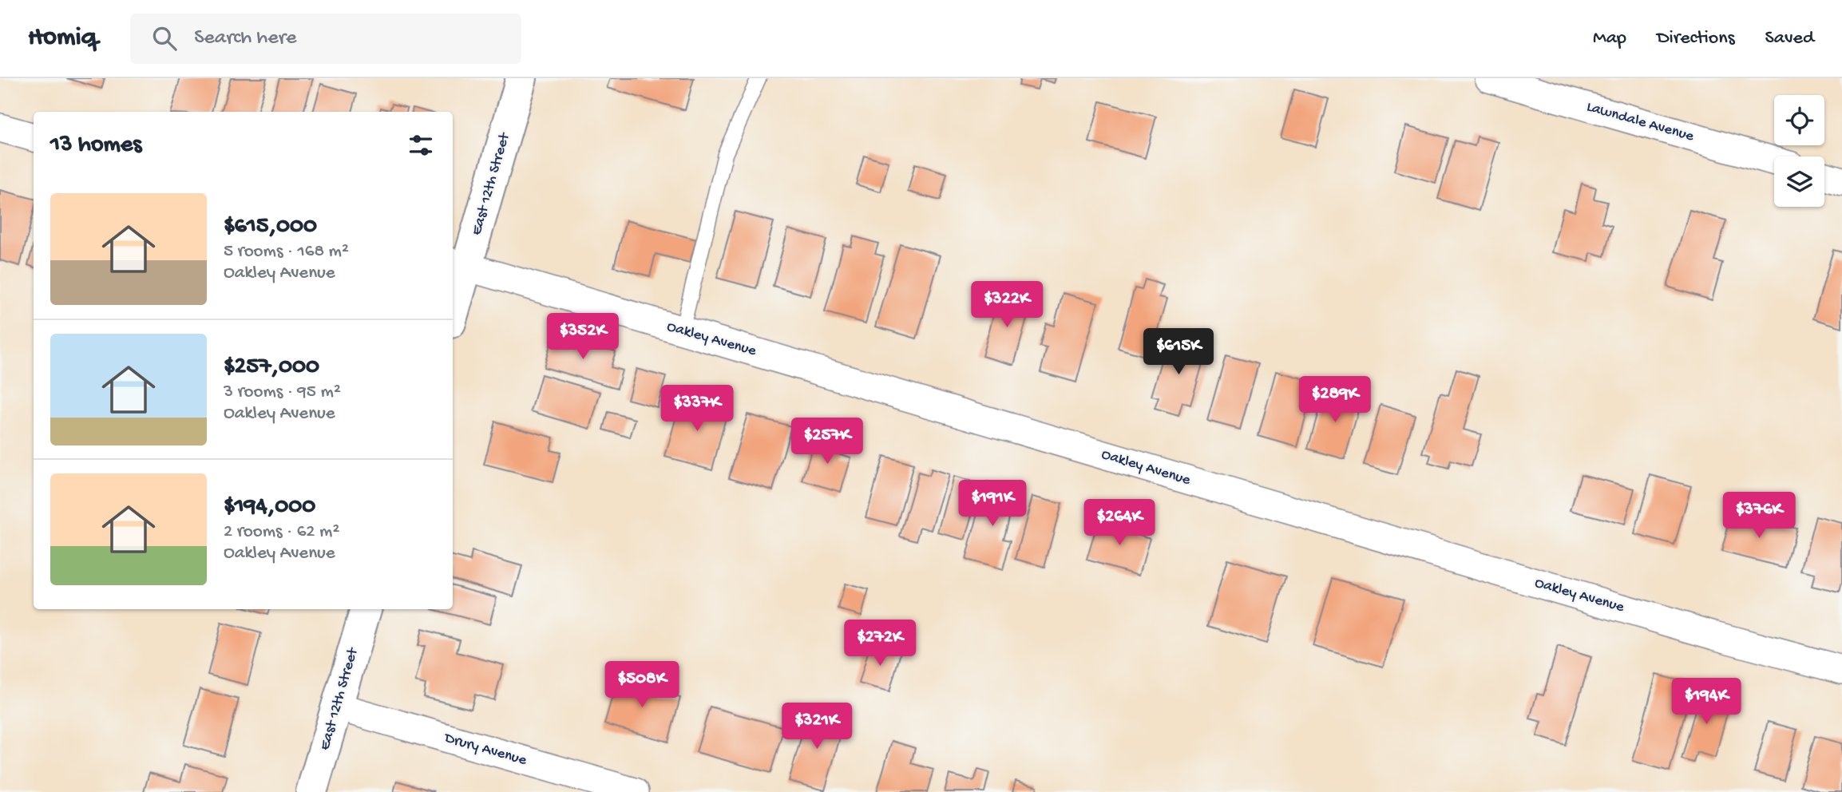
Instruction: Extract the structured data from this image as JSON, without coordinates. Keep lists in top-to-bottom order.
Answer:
{
  "streets": {
    "street": [
      "Lawndale Avenue",
      "East 12th Street",
      "Oakley Avenue",
      "Drury Avenue"
    ]
  },
  "crossings": [
    ["East 12th Street", "Oakley Avenue"],
    ["East 12th Street", "Drury Avenue"]
  ],
  "page": {
    "header": "Homiq",
    "search": "Search here",
    "nav": ["Map", "Directions", "Saved"],
    "heading": "13 homes",
    "list": [
      {
        "name": "$615,000",
        "note": "5 rooms · 168 m² · Oakley Avenue"
      },
      {
        "name": "$257,000",
        "note": "3 rooms · 95 m² · Oakley Avenue"
      },
      {
        "name": "$194,000",
        "note": "2 rooms · 62 m² · Oakley Avenue"
      }
    ],
    "price": [
      "$322K",
      "$352K",
      "$615K",
      "$289K",
      "$337K",
      "$257K",
      "$191K",
      "$376K",
      "$264K",
      "$272K",
      "$508K",
      "$194K",
      "$321K"
    ]
  }
}
